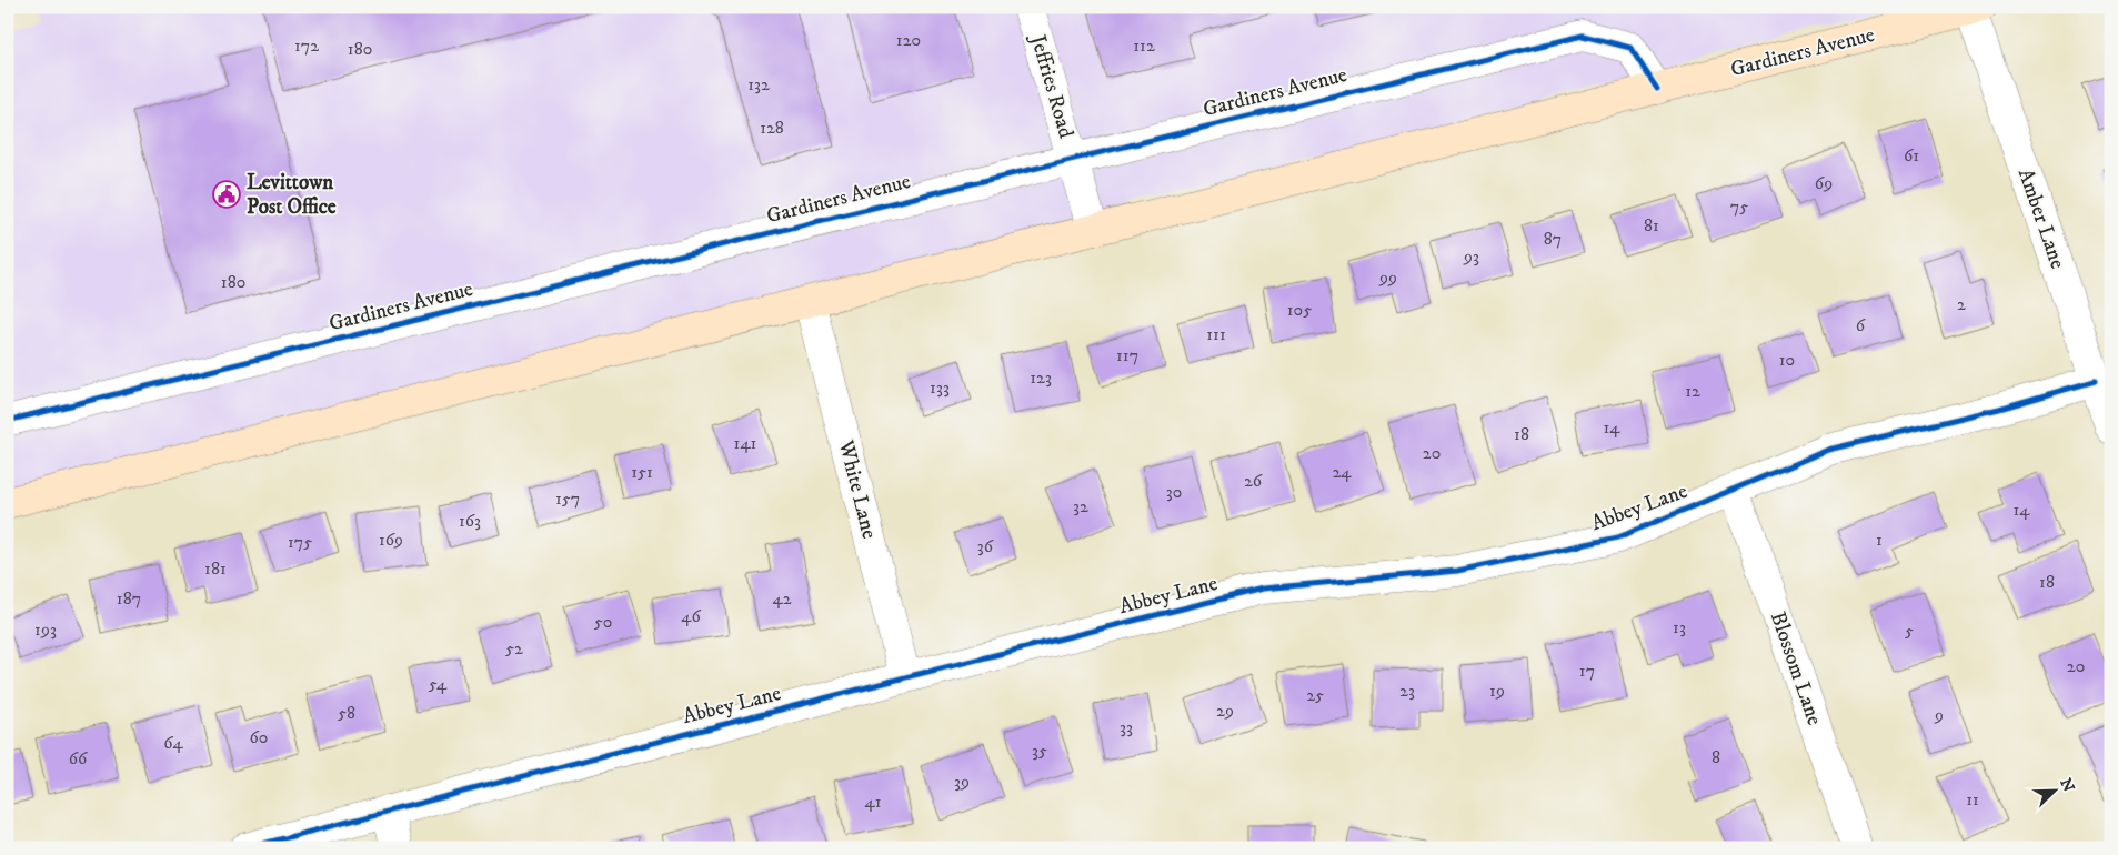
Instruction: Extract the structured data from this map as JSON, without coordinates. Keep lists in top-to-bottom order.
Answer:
{
  "streets": {
    "main road": ["Gardiners Avenue"],
    "street": [
      "Jeffries Road",
      "Amber Lane",
      "White Lane",
      "Abbey Lane",
      "Blossom Lane"
    ]
  },
  "crossings": [
    ["Gardiners Avenue", "Jeffries Road"],
    ["Gardiners Avenue", "Amber Lane"],
    ["Gardiners Avenue", "White Lane"],
    ["Amber Lane", "Abbey Lane"],
    ["White Lane", "Abbey Lane"],
    ["Abbey Lane", "Blossom Lane"]
  ],
  "places": {
    "public building": ["Levittown Post Office"]
  },
  "house_numbers": [
    "120",
    "172",
    "112",
    "180",
    "132",
    "128",
    "61",
    "69",
    "75",
    "81",
    "87",
    "93",
    "99",
    "180",
    "2",
    "105",
    "6",
    "111",
    "117",
    "10",
    "123",
    "133",
    "12",
    "14",
    "18",
    "141",
    "20",
    "151",
    "24",
    "26",
    "30",
    "157",
    "32",
    "14",
    "163",
    "169",
    "1",
    "175",
    "36",
    "181",
    "18",
    "187",
    "42",
    "46",
    "50",
    "13",
    "193",
    "5",
    "52",
    "20",
    "17",
    "54",
    "23",
    "19",
    "25",
    "29",
    "58",
    "9",
    "33",
    "60",
    "64",
    "35",
    "8",
    "66",
    "39",
    "11",
    "41"
  ],
  "north": "top right"
}
